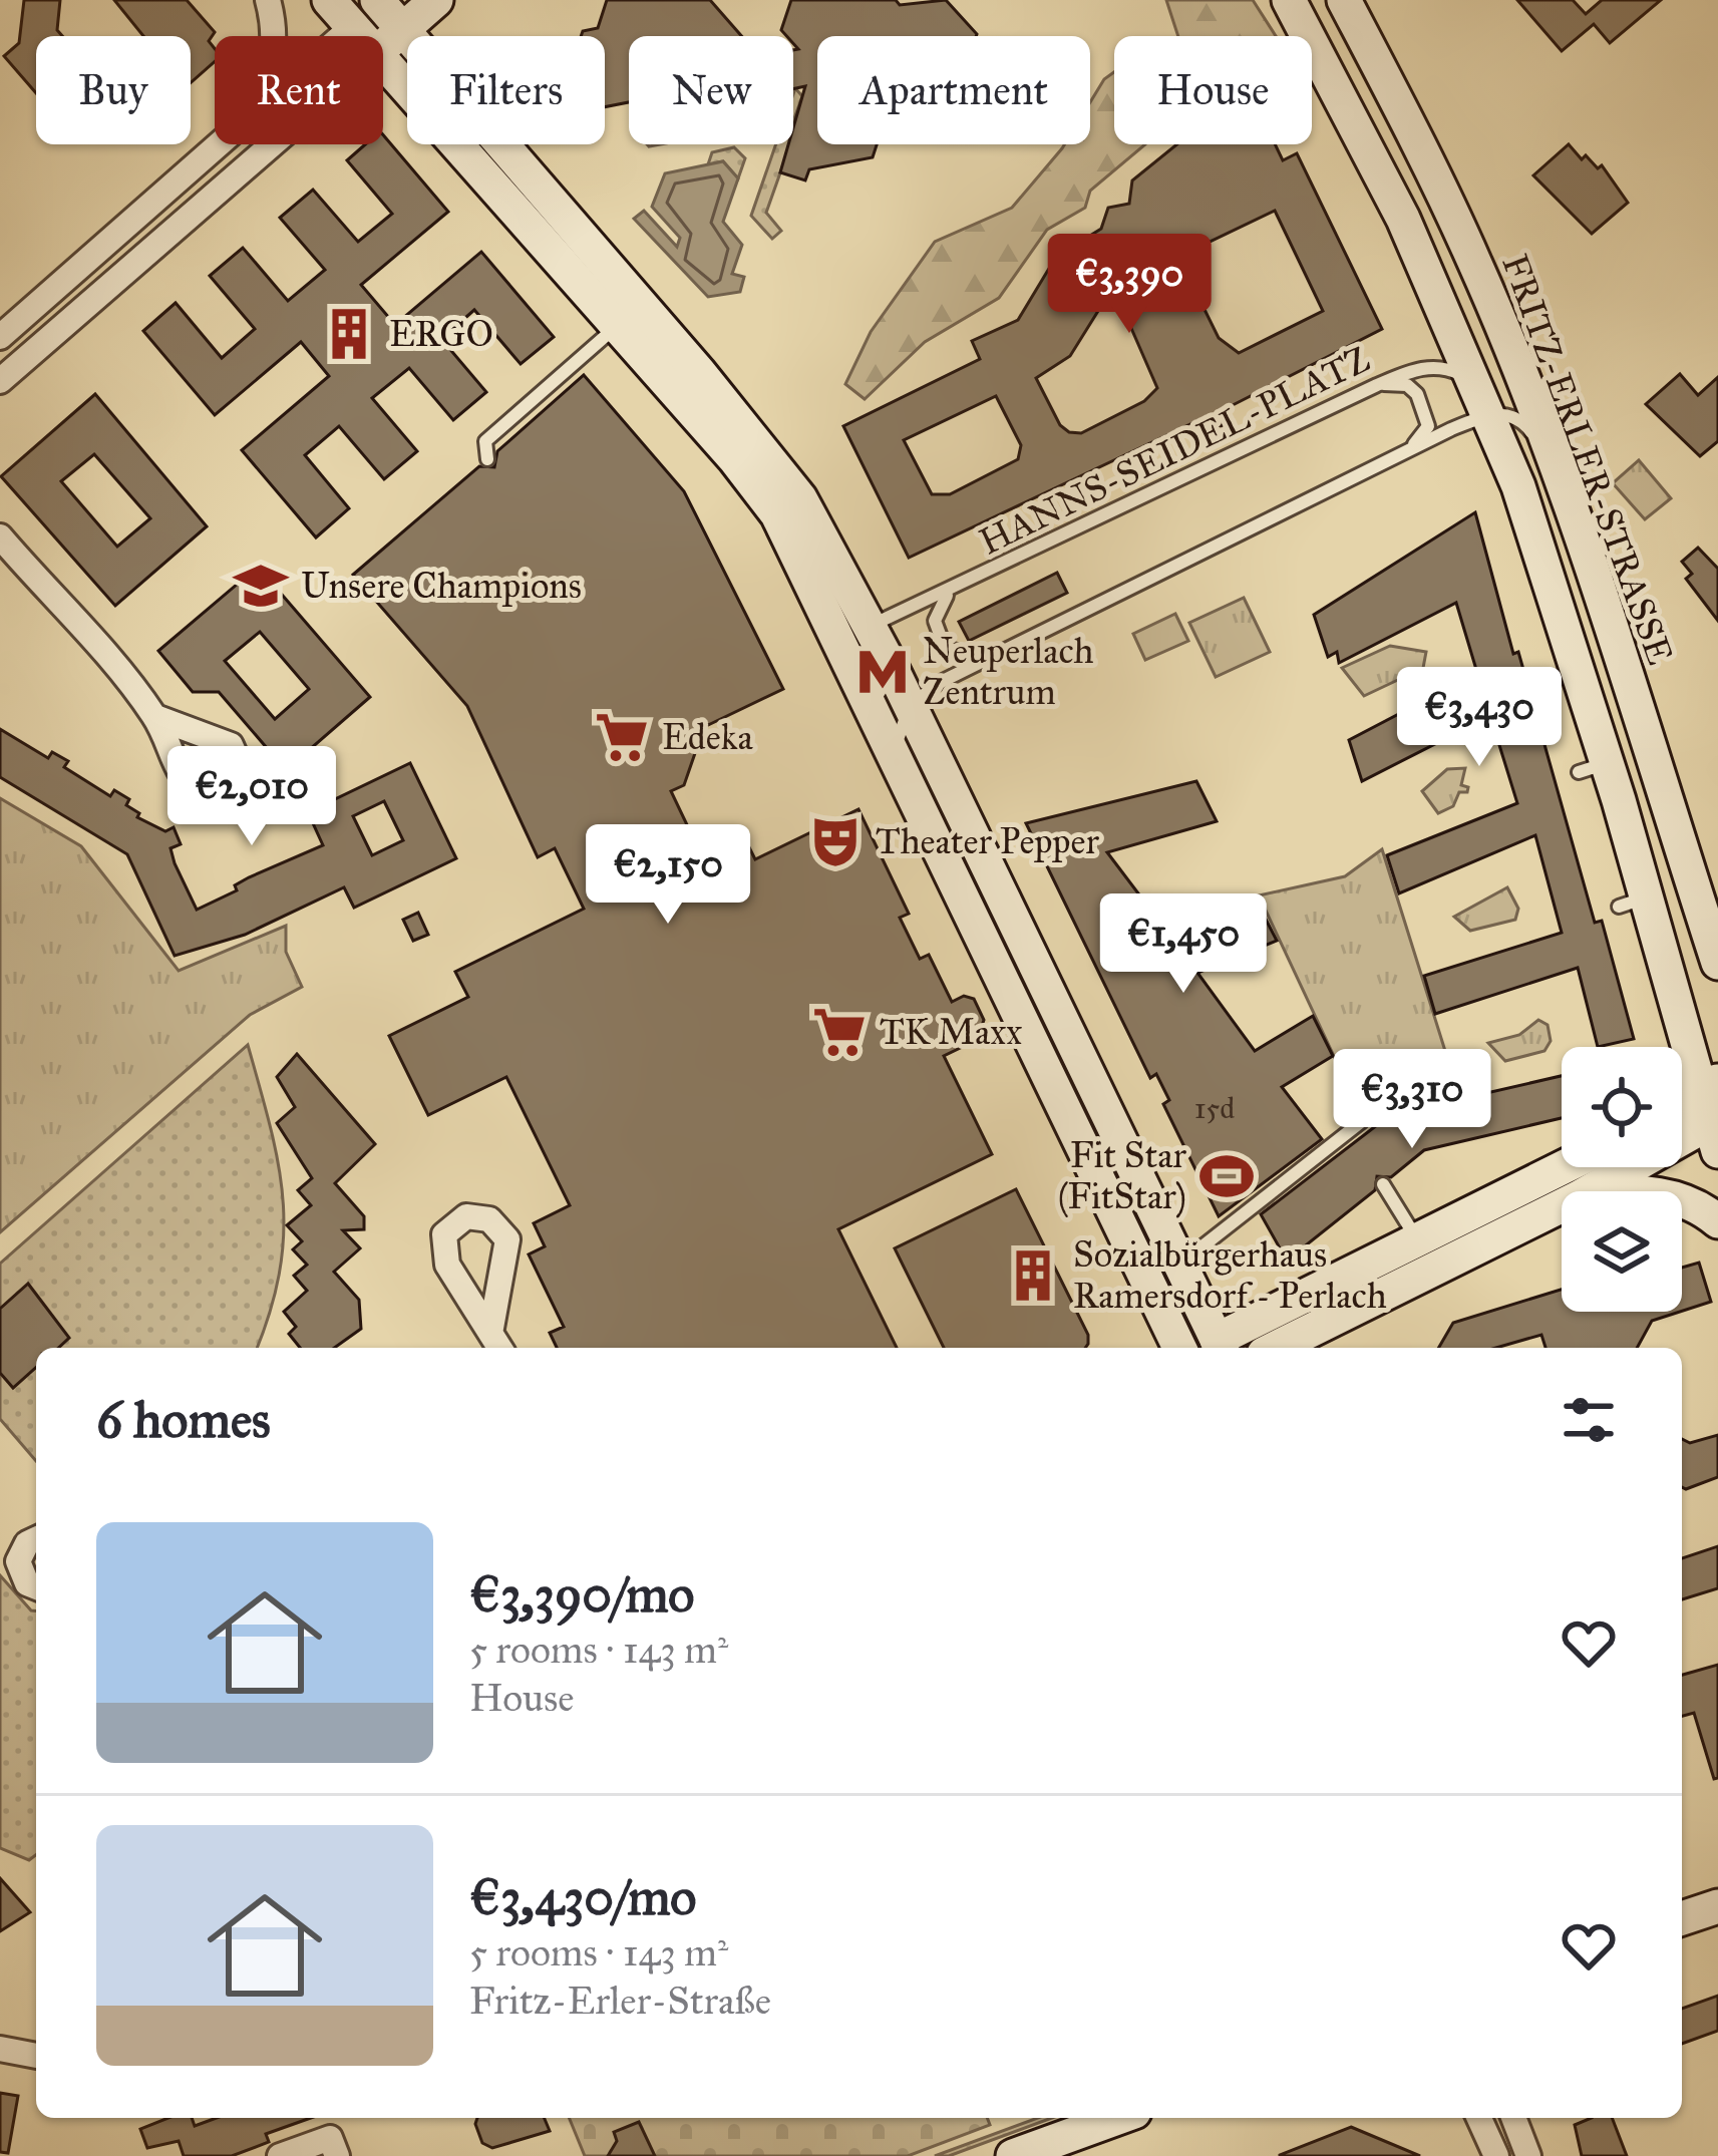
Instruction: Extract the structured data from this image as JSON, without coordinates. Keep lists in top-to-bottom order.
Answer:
{
  "streets": {
    "main road": ["FRITZ-ERLER-STRASSE"],
    "lane": ["HANNS-SEIDEL-PLATZ"]
  },
  "crossings": [
    ["HANNS-SEIDEL-PLATZ", "FRITZ-ERLER-STRASSE"]
  ],
  "places": {
    "building": ["ERGO", "Sozialbürgerhaus Ramersdorf - Perlach"],
    "school or university": ["Unsere Champions"],
    "metro station": ["Neuperlach Zentrum"],
    "supermarket": ["Edeka", "TK Maxx"],
    "theatre": ["Theater Pepper"],
    "sports": ["Fit Star (FitStar)"]
  },
  "house_numbers": ["15d"],
  "page": {
    "chip": [
      "Buy",
      "Rent",
      "Filters",
      "New",
      "Apartment",
      "House"
    ],
    "price": [
      "€3,390",
      "€3,430",
      "€2,010",
      "€2,150",
      "€1,450",
      "€3,310"
    ],
    "heading": "6 homes",
    "list": [
      {
        "name": "€3,390/mo",
        "note": "5 rooms · 143 m² · House"
      },
      {
        "name": "€3,430/mo",
        "note": "5 rooms · 143 m² · Fritz-Erler-Straße"
      }
    ]
  }
}
